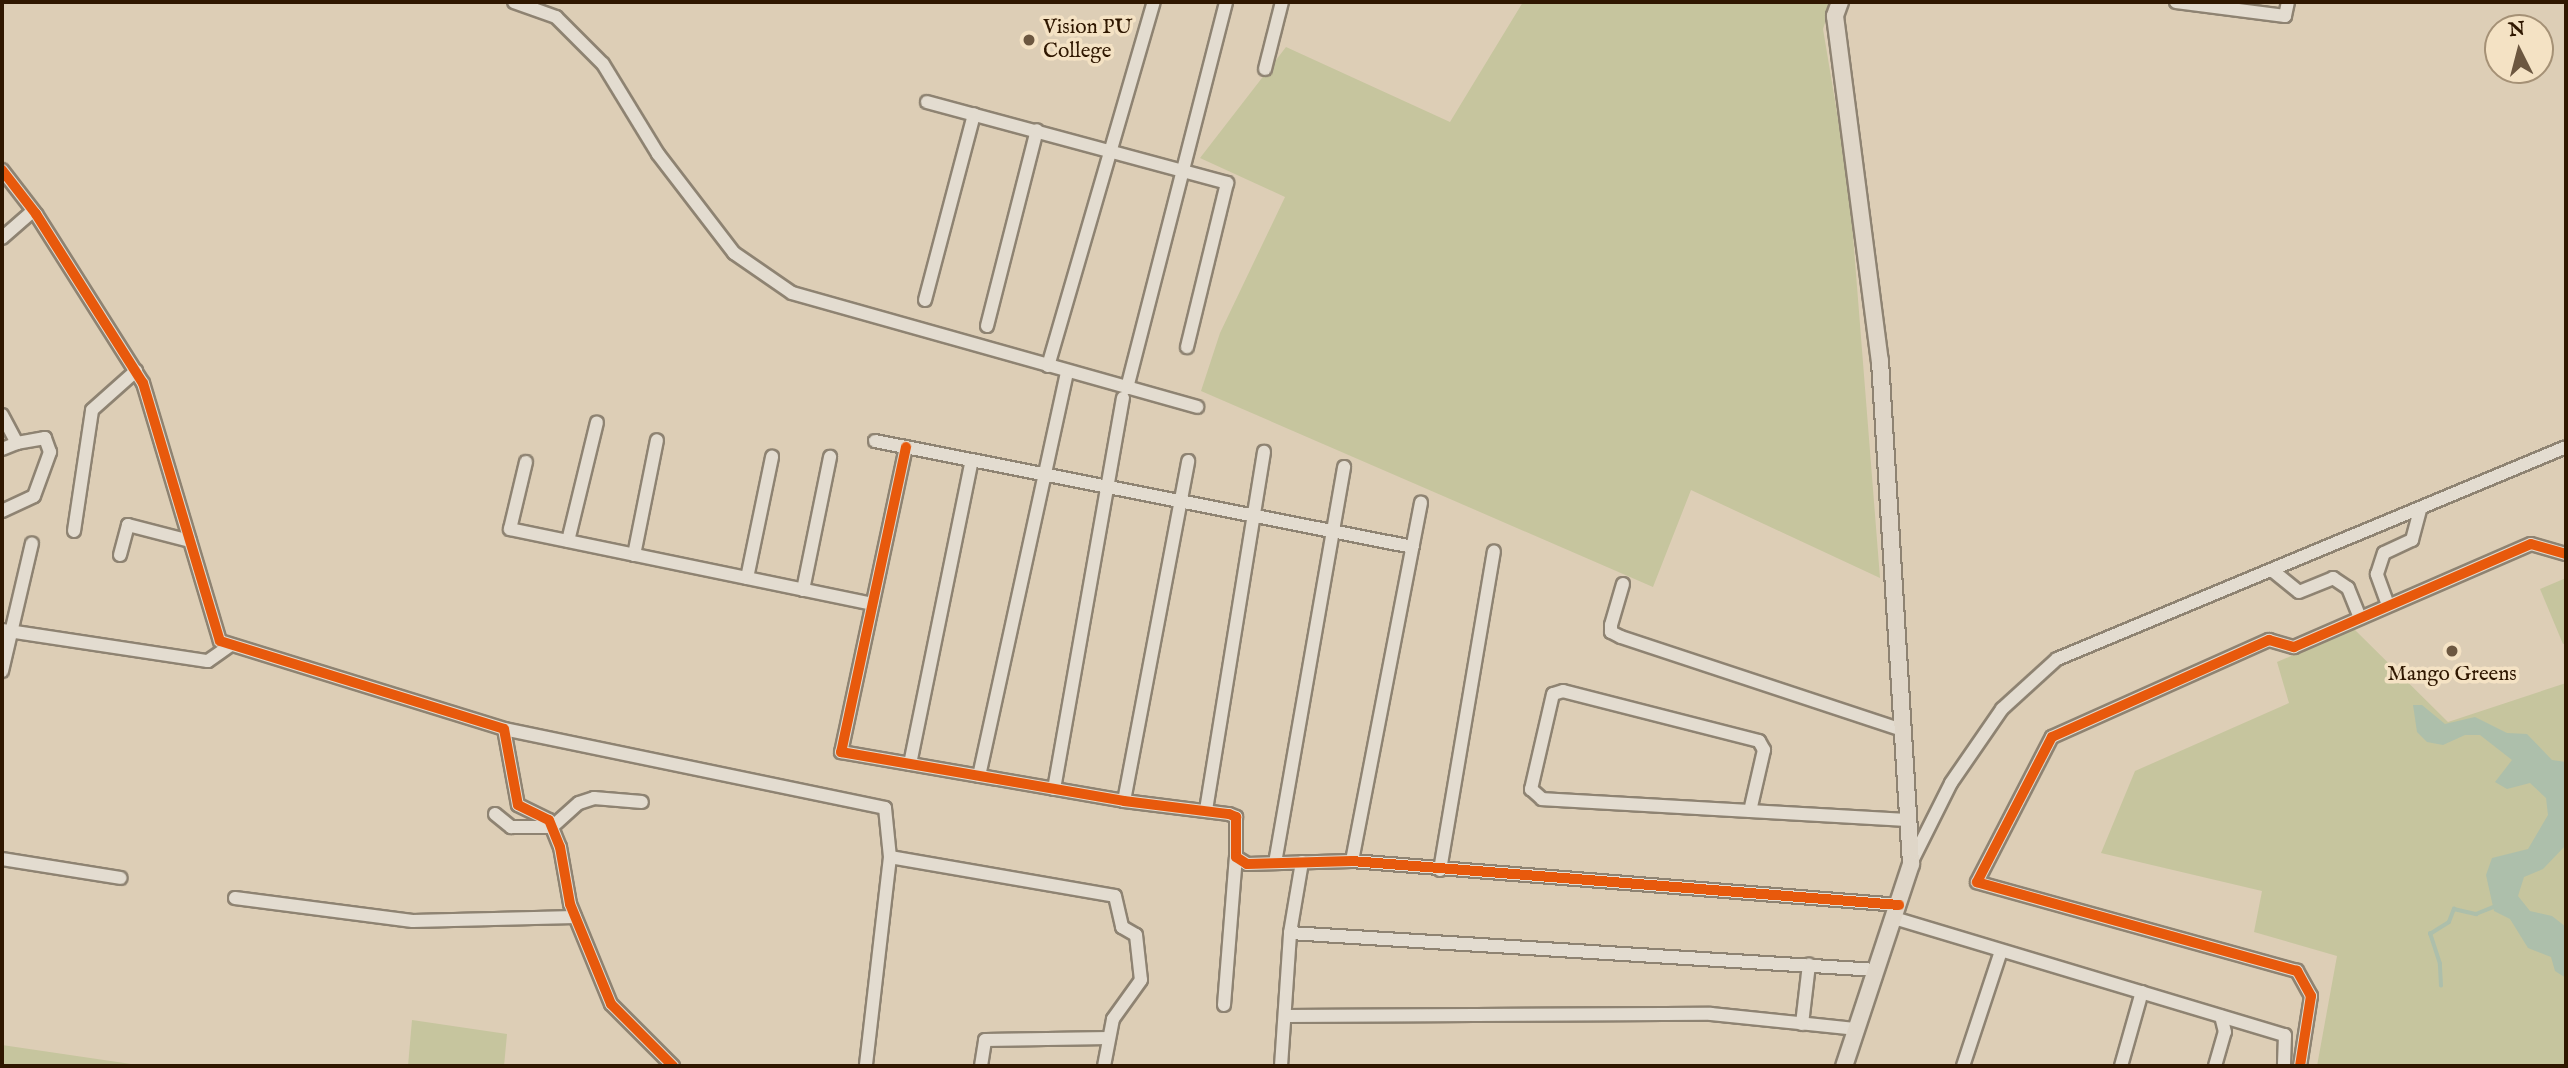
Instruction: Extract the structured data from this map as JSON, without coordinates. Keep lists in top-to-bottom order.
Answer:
{
  "places": ["Vision PU College", "Mango Greens"],
  "north": "top"
}
